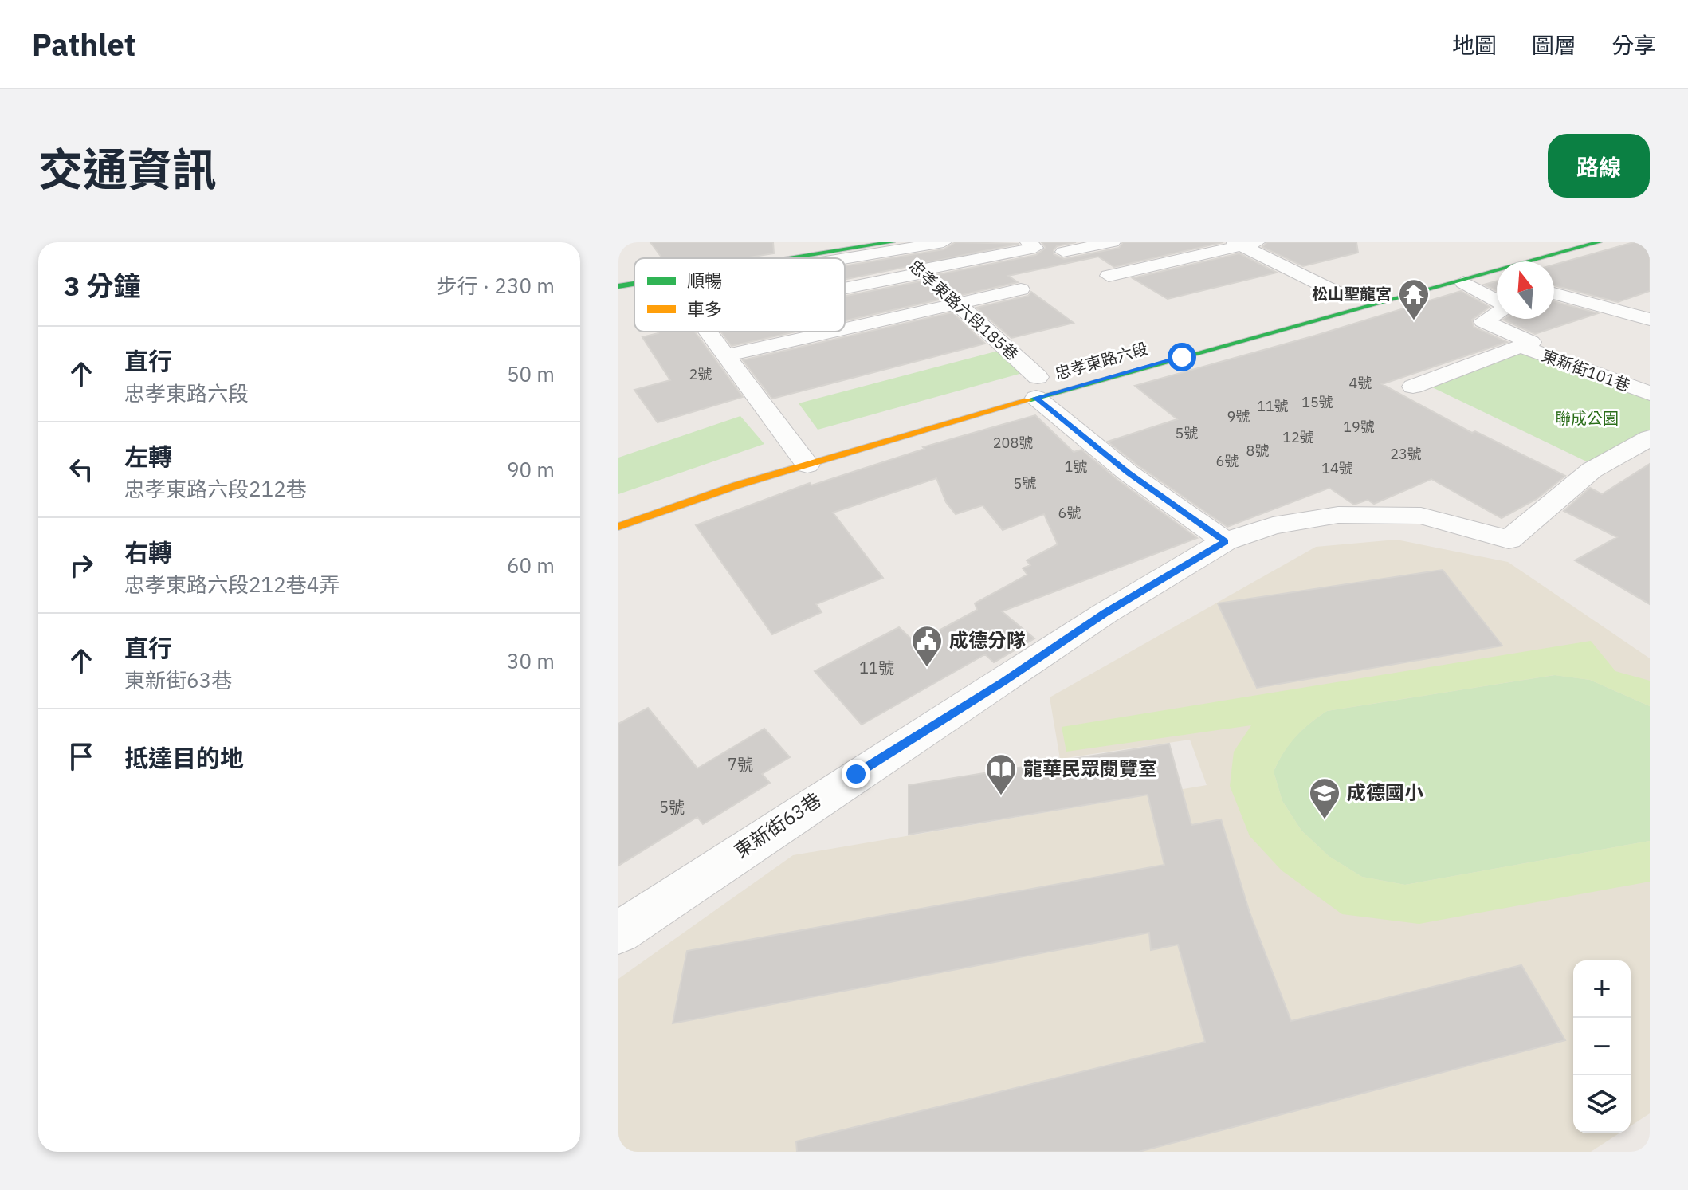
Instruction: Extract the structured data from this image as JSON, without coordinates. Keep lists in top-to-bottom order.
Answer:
{
  "streets": {
    "main road": ["忠孝東路六段"],
    "street": ["忠孝東路六段185巷", "東新街101巷", "東新街63巷"]
  },
  "crossings": [
    ["忠孝東路六段185巷", "忠孝東路六段"],
    ["忠孝東路六段185巷", "東新街63巷"]
  ],
  "parks": ["聯成公園"],
  "places": {
    "temple": ["松山聖龍宮"],
    "public building": ["成德分隊"],
    "library": ["龍華民眾閱覽室"],
    "school or university": ["成德國小"]
  },
  "house_numbers": [
    "2號",
    "4號",
    "15號",
    "11號",
    "9號",
    "19號",
    "5號",
    "12號",
    "208號",
    "8號",
    "23號",
    "6號",
    "1號",
    "14號",
    "5號",
    "6號",
    "11號",
    "7號",
    "5號"
  ],
  "legend": ["順暢", "車多"],
  "north": "top",
  "page": {
    "header": "Pathlet",
    "nav": ["地圖", "圖層", "分享"],
    "title": "交通資訊",
    "buttons": "路線",
    "heading": ["3 分鐘", "步行 · 230 m"],
    "list": [
      ["直行", "忠孝東路六段", "50 m"],
      ["左轉", "忠孝東路六段212巷", "90 m"],
      ["右轉", "忠孝東路六段212巷4弄", "60 m"],
      ["直行", "東新街63巷", "30 m"],
      "抵達目的地"
    ],
    "map_buttons": ["+", "−"]
  }
}
